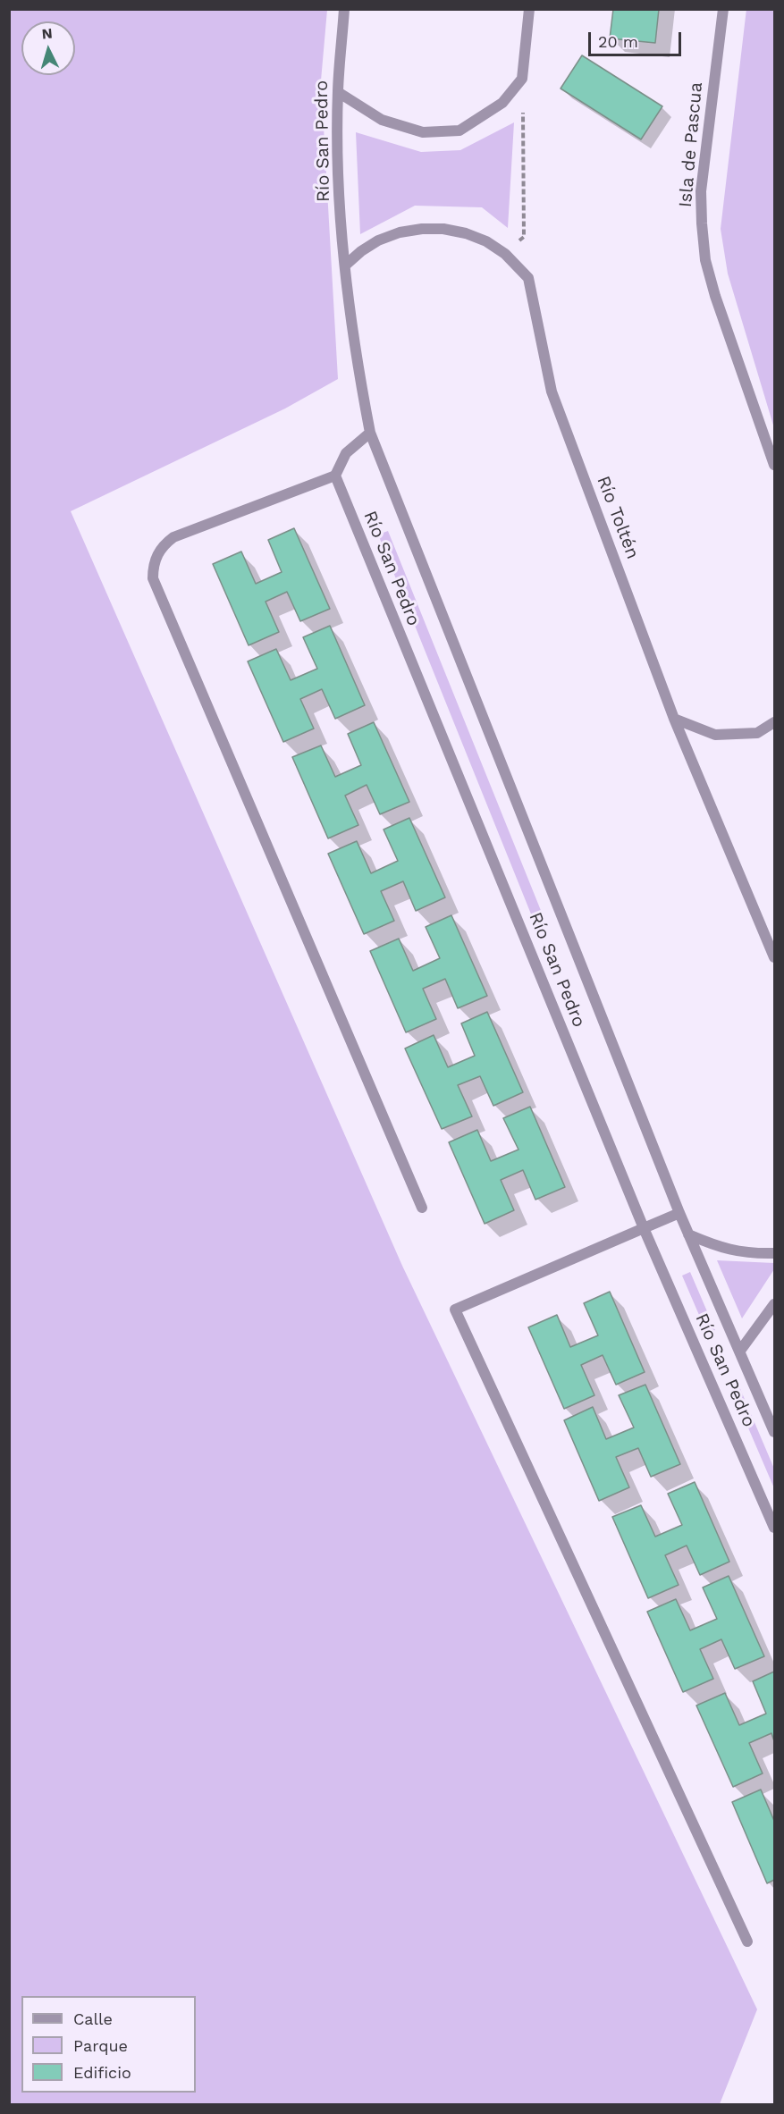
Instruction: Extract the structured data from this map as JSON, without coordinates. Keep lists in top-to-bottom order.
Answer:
{
  "streets": {
    "street": ["Río San Pedro", "Isla de Pascua", "Río Toltén"]
  },
  "crossings": [
    ["Río San Pedro", "Río Toltén"]
  ],
  "legend": ["Calle", "Parque", "Edificio"],
  "scale_bar": "20 m",
  "north": "top"
}
